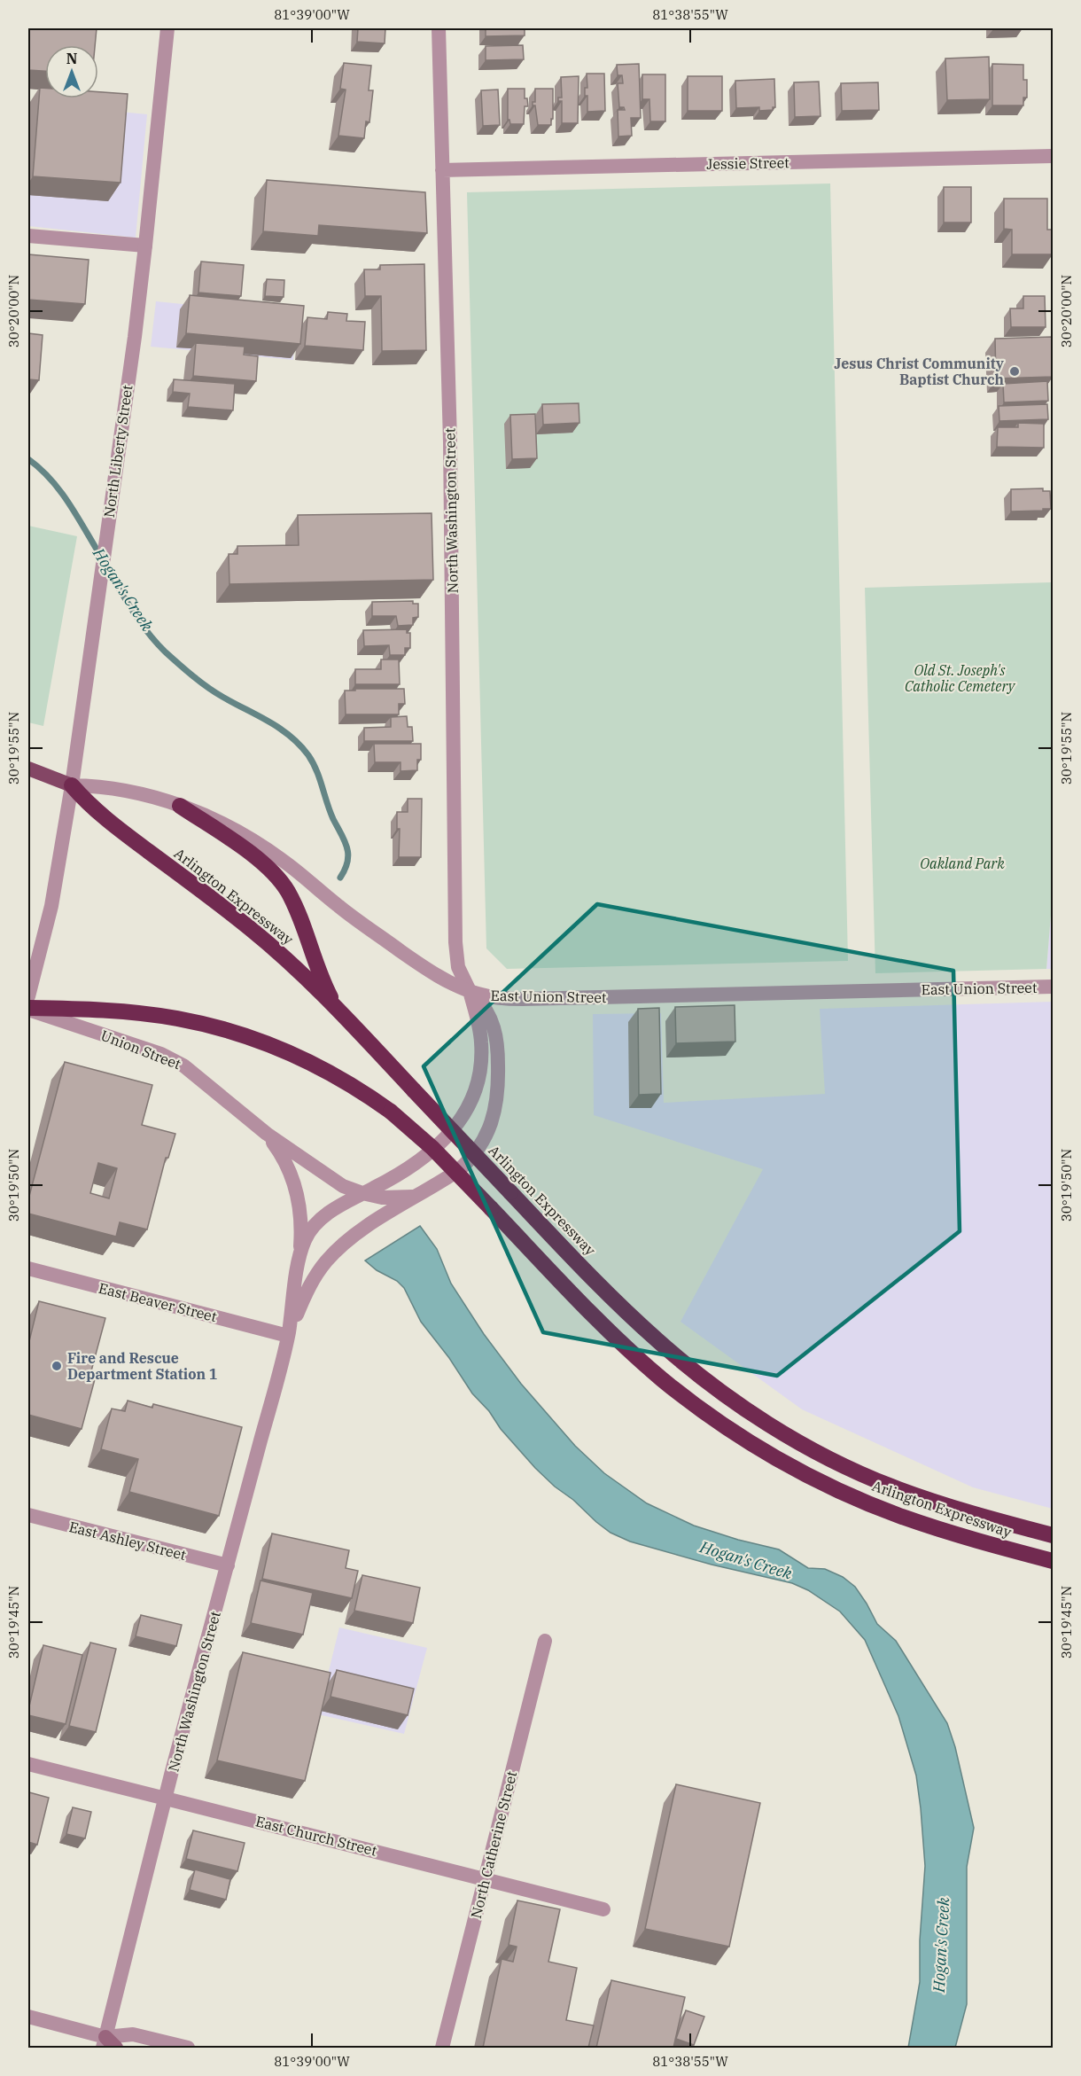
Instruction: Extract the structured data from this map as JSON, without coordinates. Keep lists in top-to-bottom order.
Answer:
{
  "streets": {
    "highway": ["Arlington Expressway"],
    "street": [
      "Jessie Street",
      "North Liberty Street",
      "North Washington Street",
      "East Union Street",
      "Union Street",
      "East Beaver Street",
      "East Ashley Street",
      "East Church Street",
      "North Catherine Street"
    ]
  },
  "crossings": [
    ["Jessie Street", "North Washington Street"],
    ["North Liberty Street", "Arlington Expressway"],
    ["North Liberty Street", "East Union Street"],
    ["North Washington Street", "East Union Street"],
    ["North Washington Street", "Union Street"],
    ["North Washington Street", "East Beaver Street"],
    ["North Washington Street", "East Ashley Street"],
    ["North Washington Street", "East Church Street"],
    ["Arlington Expressway", "East Union Street"],
    ["Arlington Expressway", "Union Street"],
    ["East Church Street", "North Catherine Street"]
  ],
  "water": ["Hogan's Creek"],
  "parks": ["Old St. Joseph's Catholic Cemetery", "Oakland Park"],
  "places": ["Jesus Christ Community Baptist Church", "Fire and Rescue Department Station 1"],
  "north": "top",
  "coordinates": [
    "81°39'00\"W",
    "81°38'55\"W",
    "30°20'00\"N",
    "30°19'55\"N",
    "30°19'50\"N",
    "30°19'45\"N"
  ]
}
